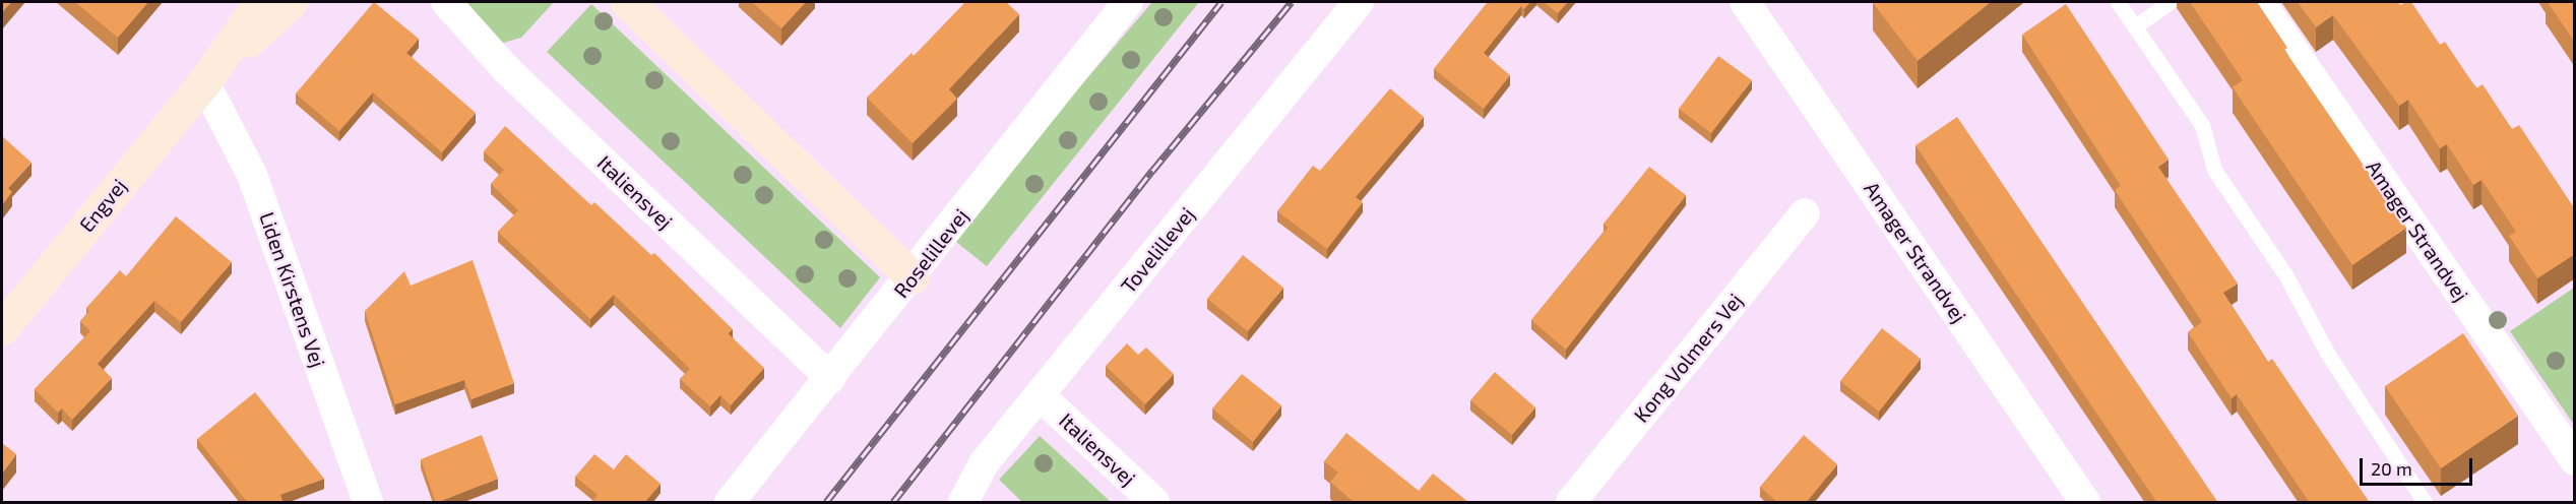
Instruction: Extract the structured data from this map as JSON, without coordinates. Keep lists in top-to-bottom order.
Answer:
{
  "streets": {
    "street": [
      "Italiensvej",
      "Engvej",
      "Amager Strandvej",
      "Tovelillevej",
      "Roselillevej",
      "Liden Kirstens Vej",
      "Kong Volmers Vej"
    ]
  },
  "crossings": [
    ["Italiensvej", "Tovelillevej"],
    ["Italiensvej", "Roselillevej"],
    ["Engvej", "Liden Kirstens Vej"]
  ],
  "scale_bar": "20 m"
}
